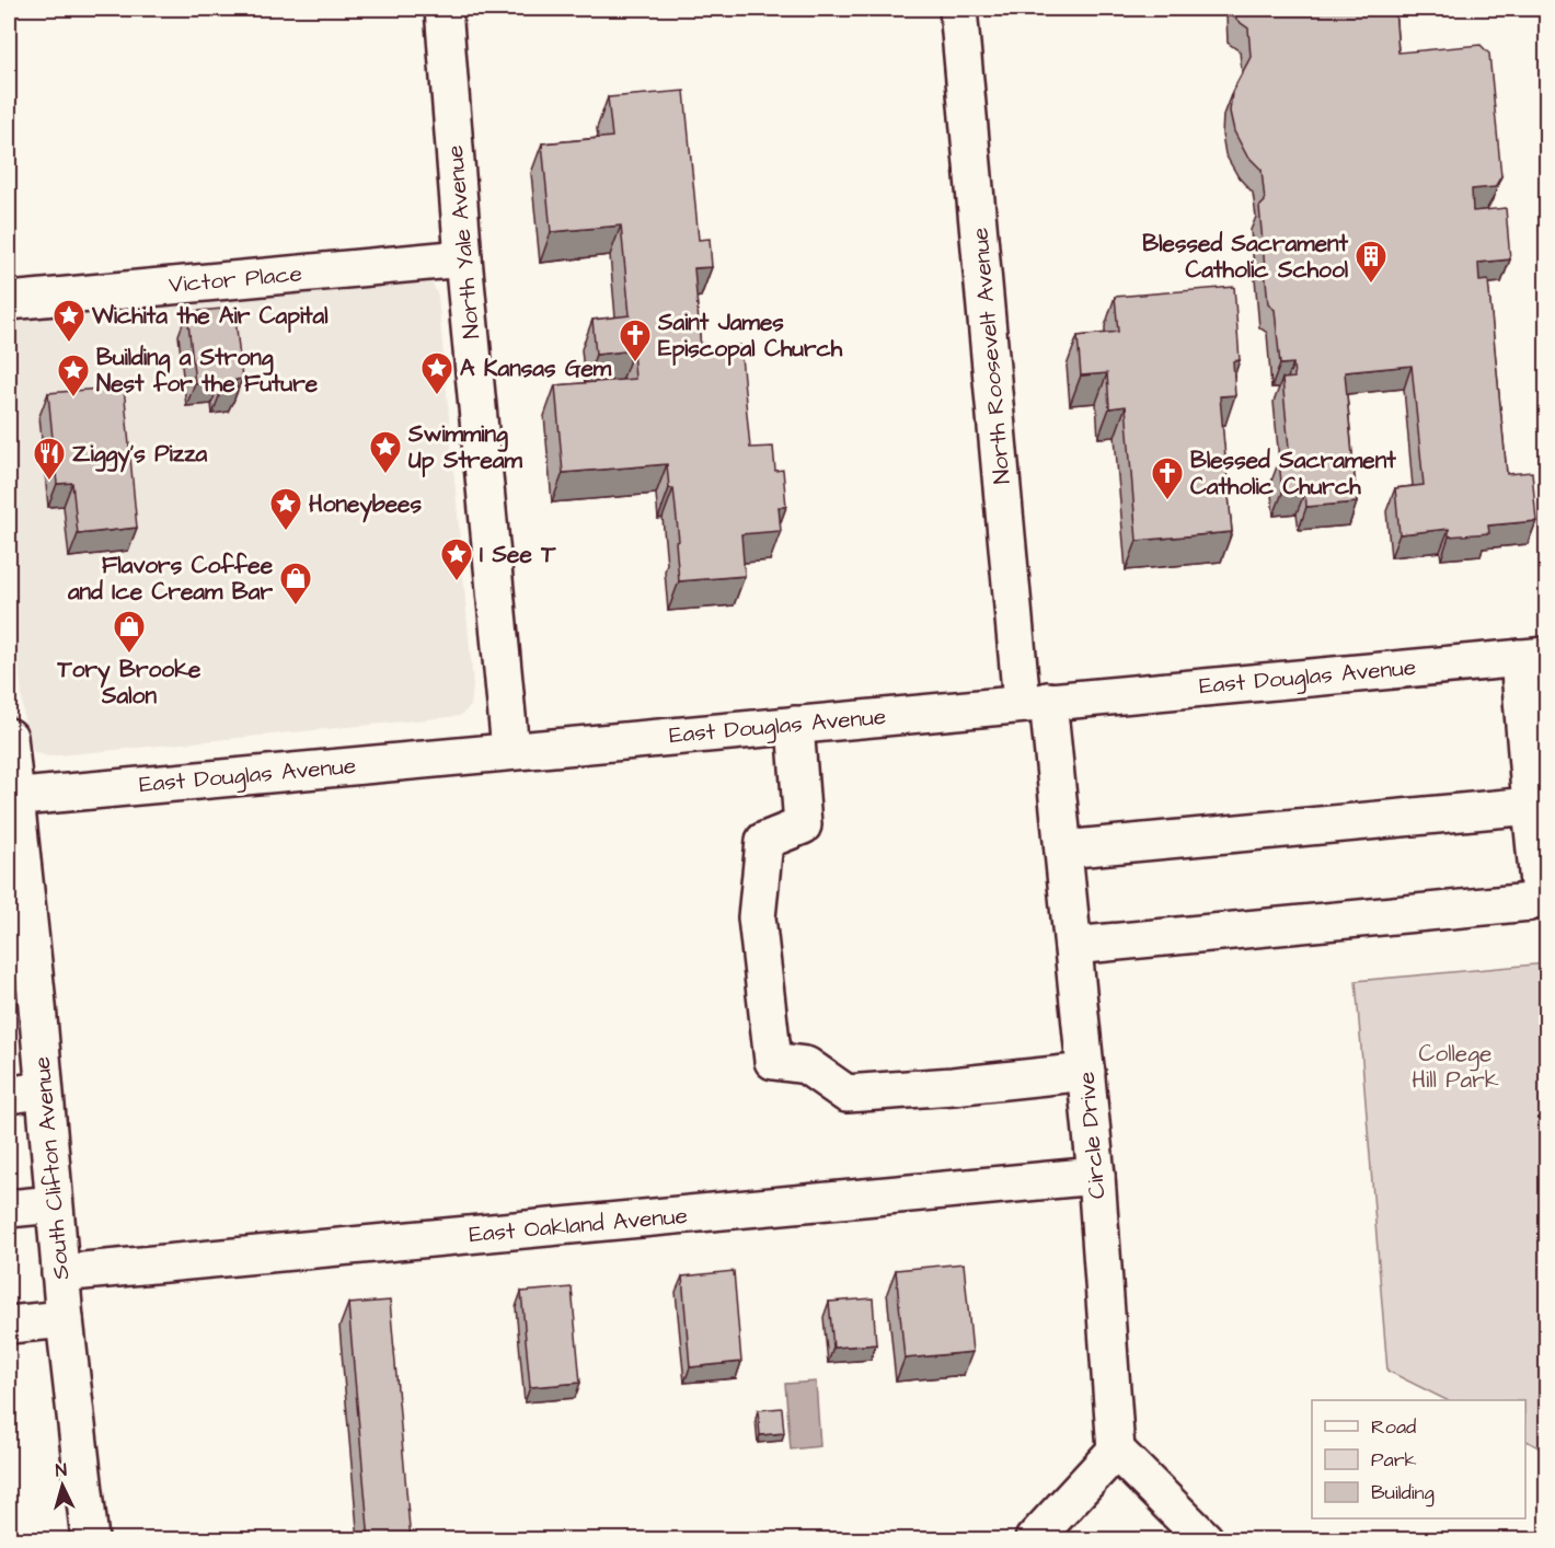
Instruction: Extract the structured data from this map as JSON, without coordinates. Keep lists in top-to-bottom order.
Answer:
{
  "streets": {
    "street": [
      "North Yale Avenue",
      "Victor Place",
      "North Roosevelt Avenue",
      "East Douglas Avenue",
      "Circle Drive",
      "South Clifton Avenue",
      "East Oakland Avenue"
    ]
  },
  "crossings": [
    ["North Yale Avenue", "Victor Place"],
    ["North Yale Avenue", "East Douglas Avenue"],
    ["North Roosevelt Avenue", "East Douglas Avenue"],
    ["North Roosevelt Avenue", "Circle Drive"],
    ["East Douglas Avenue", "Circle Drive"],
    ["East Douglas Avenue", "South Clifton Avenue"],
    ["Circle Drive", "East Oakland Avenue"],
    ["South Clifton Avenue", "East Oakland Avenue"]
  ],
  "parks": ["College Hill Park"],
  "places": {
    "building": ["Blessed Sacrament Catholic School"],
    "place": [
      "Wichita the Air Capital",
      "A Kansas Gem",
      "Building a Strong Nest for the Future",
      "Swimming Up Stream",
      "Honeybees",
      "I See T"
    ],
    "church": ["Saint James Episcopal Church", "Blessed Sacrament Catholic Church"],
    "restaurant": ["Ziggy's Pizza"],
    "shop": ["Flavors Coffee and Ice Cream Bar", "Tory Brooke Salon"]
  },
  "legend": ["Road", "Park", "Building"],
  "north": "top"
}
